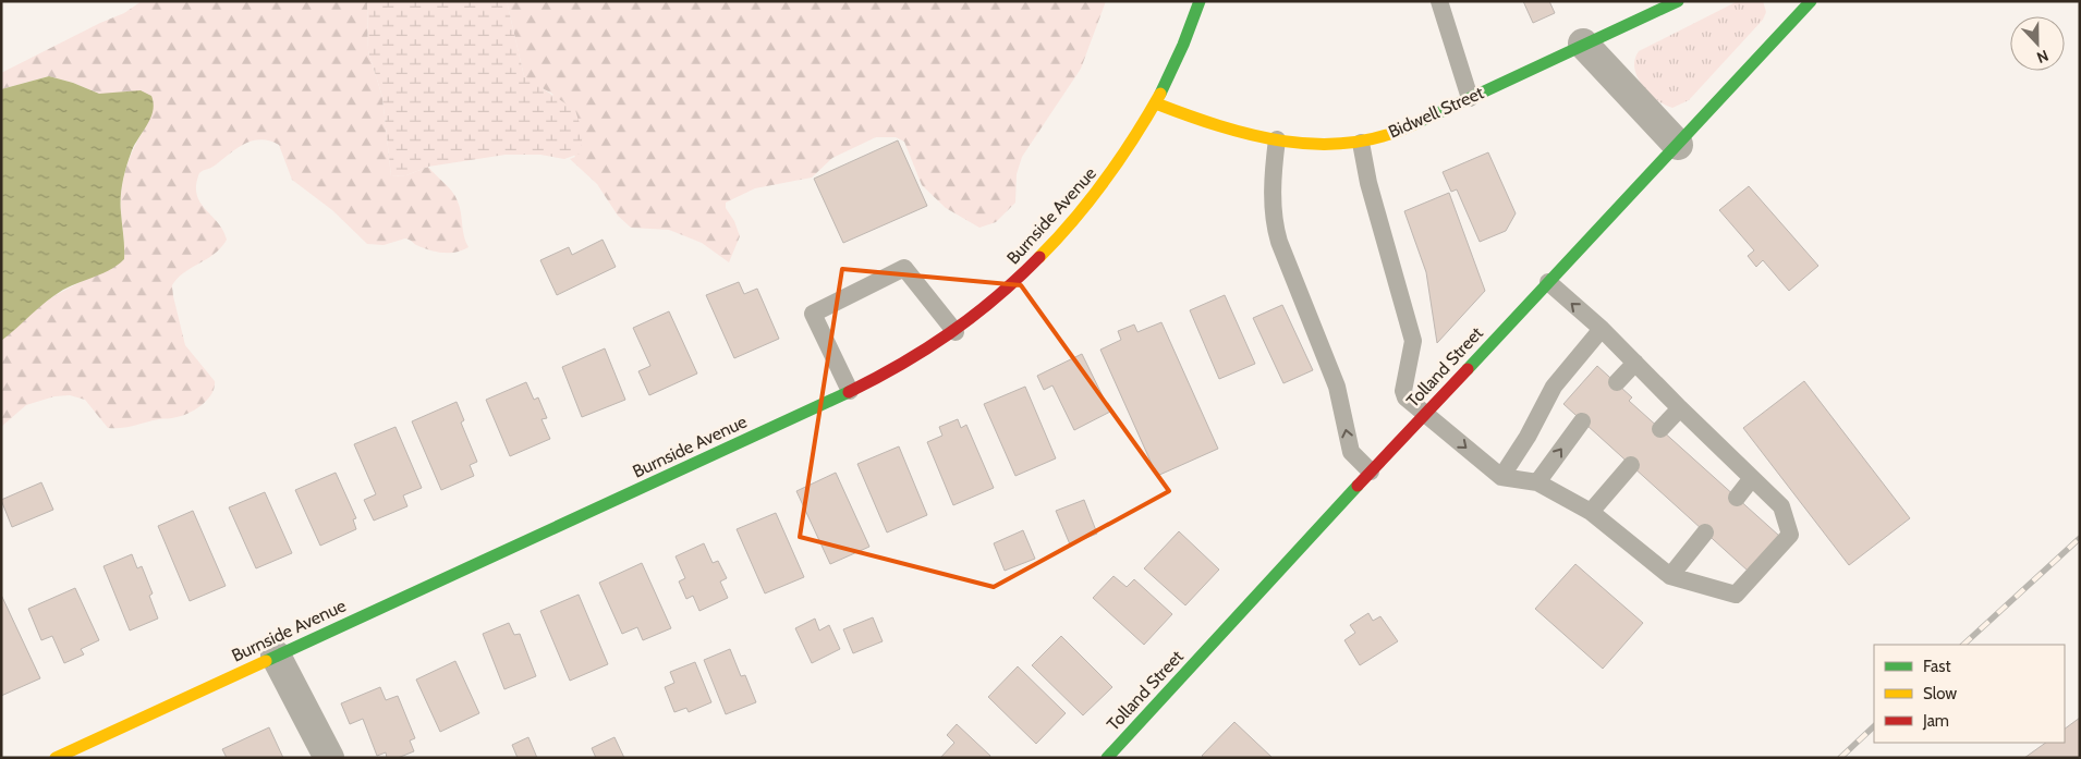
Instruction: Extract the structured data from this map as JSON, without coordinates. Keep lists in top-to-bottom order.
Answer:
{
  "streets": {
    "main road": ["Bidwell Street", "Burnside Avenue", "Tolland Street"]
  },
  "crossings": [
    ["Bidwell Street", "Burnside Avenue"]
  ],
  "legend": ["Fast", "Slow", "Jam"],
  "north": "bottom"
}
